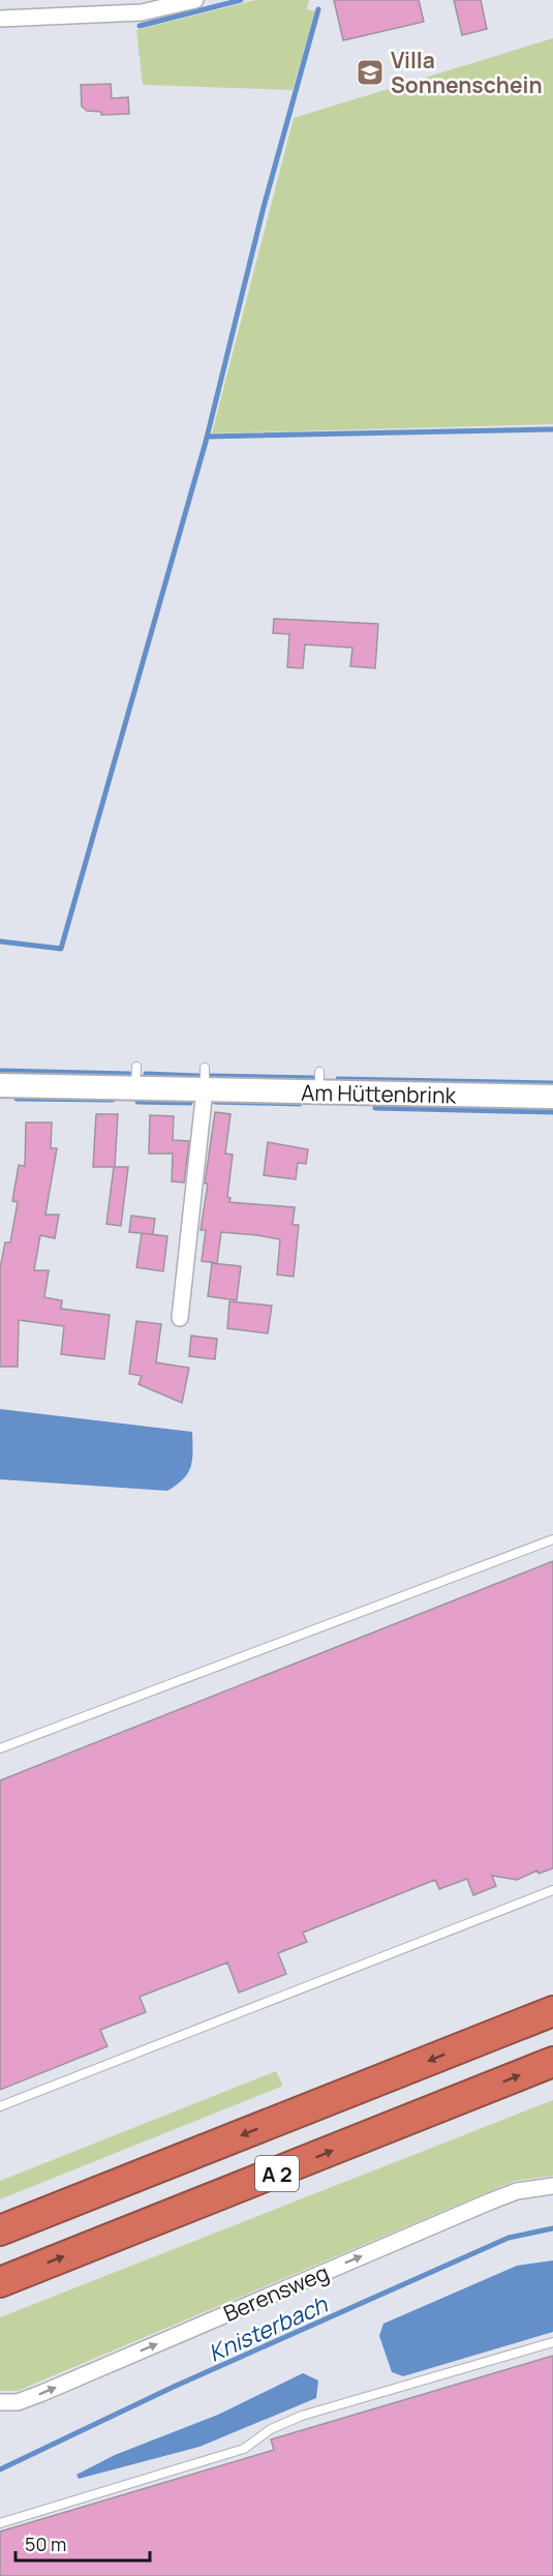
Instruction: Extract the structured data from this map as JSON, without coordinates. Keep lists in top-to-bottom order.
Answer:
{
  "streets": {
    "highway": ["A 2"],
    "street": ["Am Hüttenbrink", "Berensweg"]
  },
  "one_way": ["Berensweg"],
  "water": ["Knisterbach"],
  "places": {
    "school or university": ["Villa Sonnenschein"]
  },
  "scale_bar": "50 m"
}
